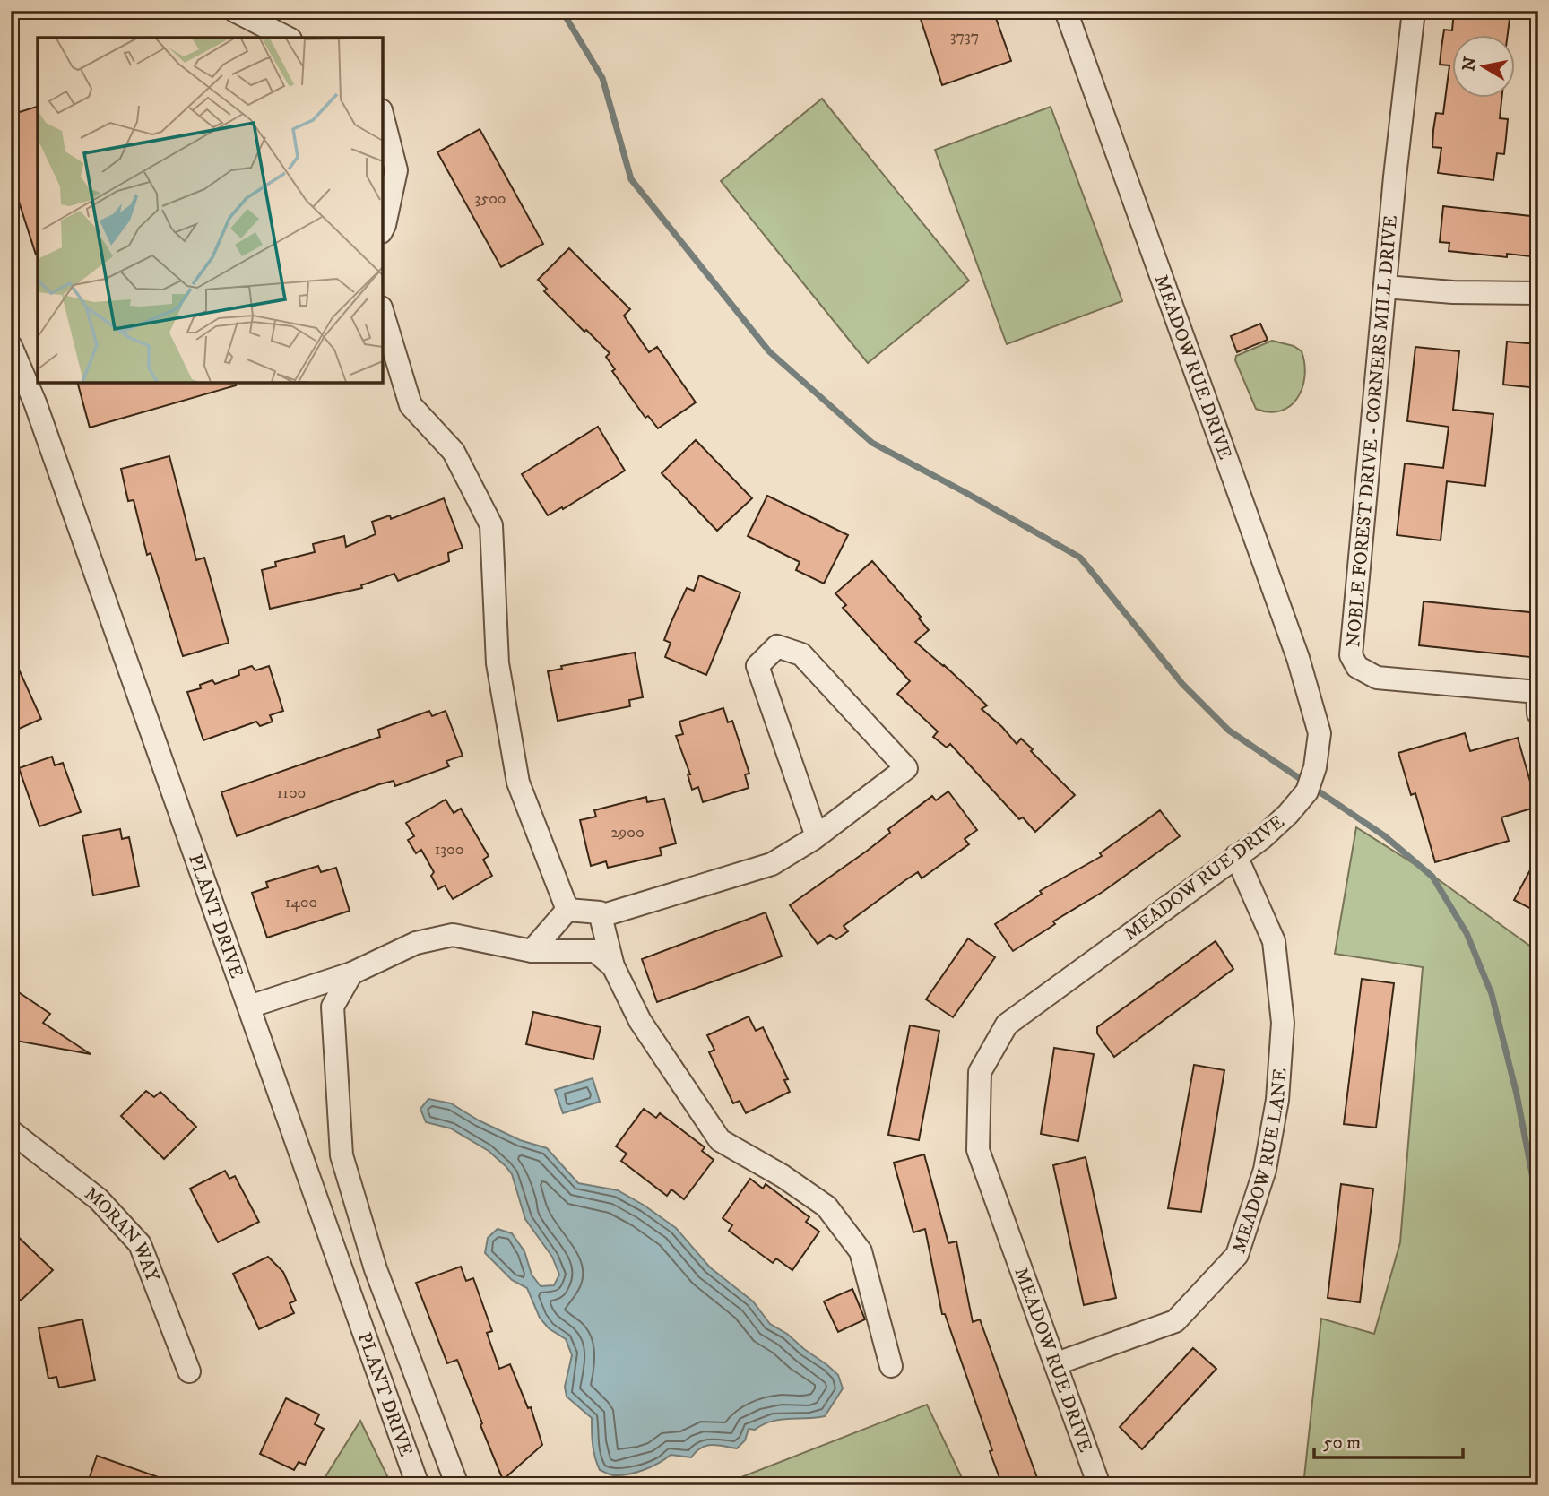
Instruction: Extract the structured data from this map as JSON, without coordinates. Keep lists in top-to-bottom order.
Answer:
{
  "streets": {
    "street": [
      "MEADOW RUE DRIVE",
      "NOBLE FOREST DRIVE - CORNERS MILL DRIVE",
      "PLANT DRIVE",
      "MEADOW RUE LANE",
      "MORAN WAY"
    ]
  },
  "crossings": [
    ["MEADOW RUE DRIVE", "MEADOW RUE LANE"]
  ],
  "house_numbers": [
    "3737",
    "3500",
    "1100",
    "2900",
    "1300",
    "1400"
  ],
  "scale_bar": "50 m",
  "north": "left"
}
